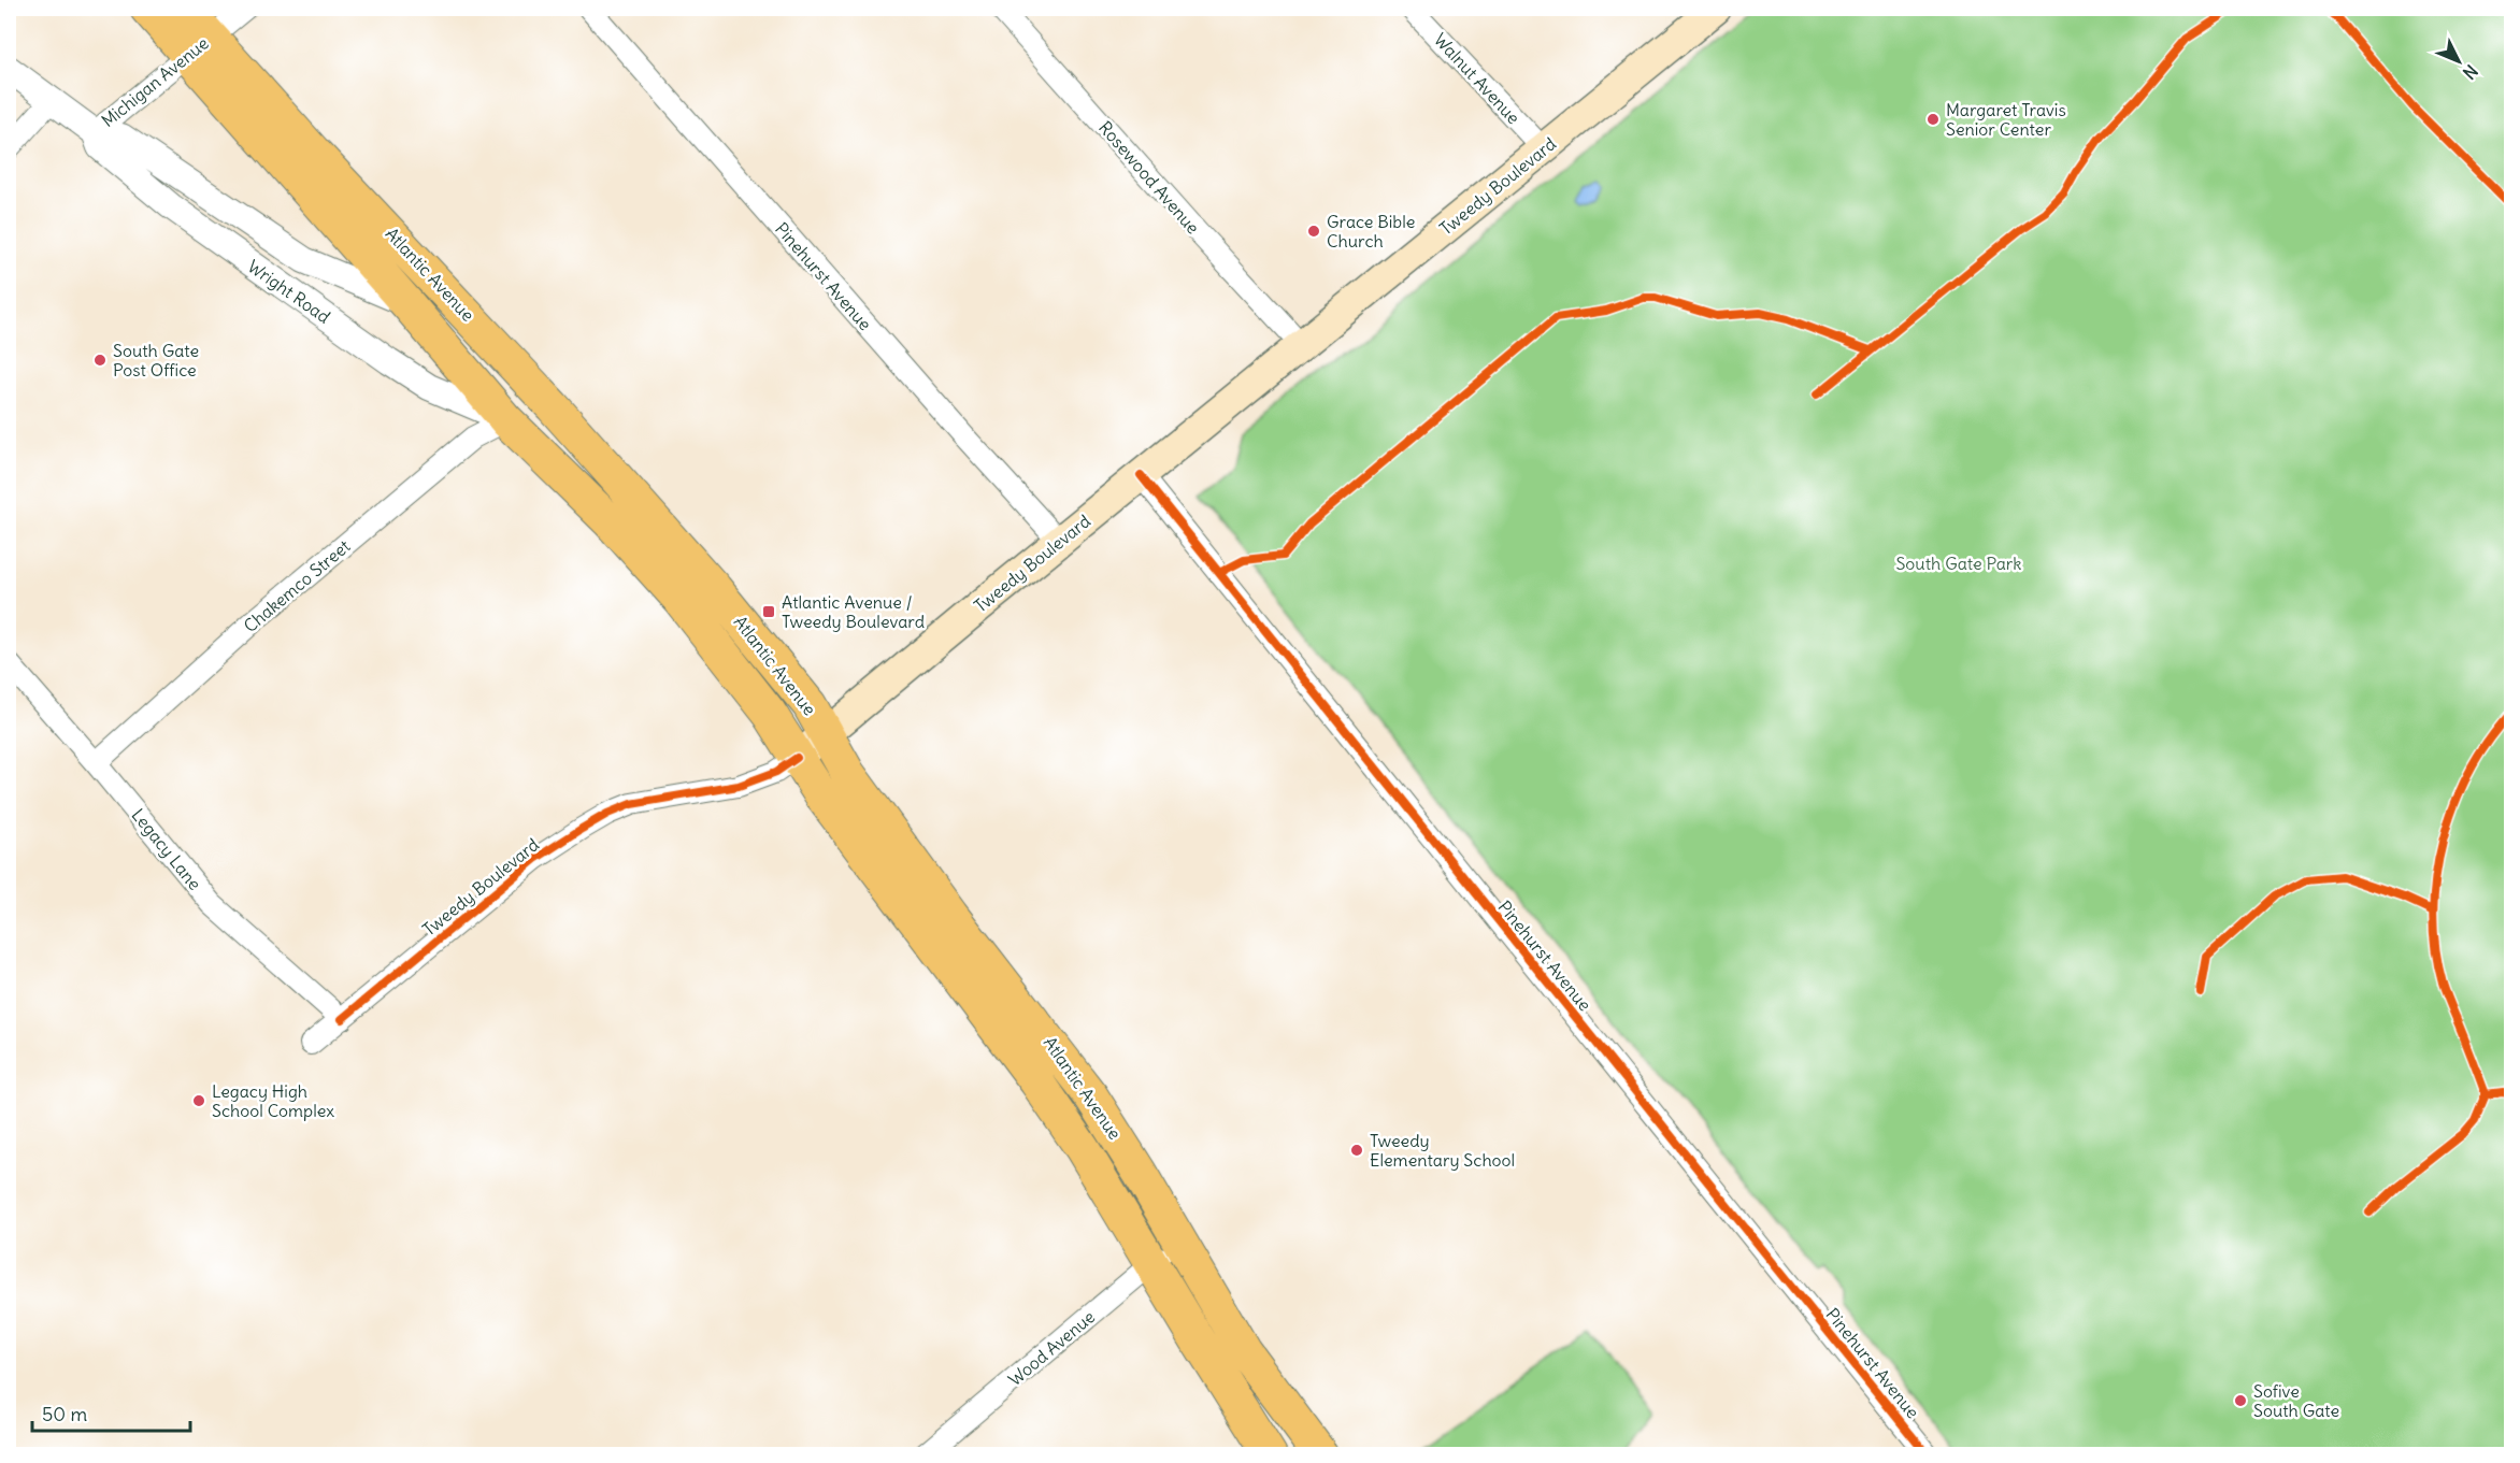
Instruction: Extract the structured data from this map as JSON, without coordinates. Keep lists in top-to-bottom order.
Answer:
{
  "streets": {
    "main road": ["Tweedy Boulevard", "Atlantic Avenue"],
    "street": [
      "Walnut Avenue",
      "Michigan Avenue",
      "Rosewood Avenue",
      "Pinehurst Avenue",
      "Wright Road",
      "Chakemco Street",
      "Legacy Lane",
      "Wood Avenue"
    ]
  },
  "crossings": [
    ["Walnut Avenue", "Tweedy Boulevard"],
    ["Michigan Avenue", "Atlantic Avenue"],
    ["Michigan Avenue", "Wright Road"],
    ["Rosewood Avenue", "Tweedy Boulevard"],
    ["Tweedy Boulevard", "Atlantic Avenue"],
    ["Tweedy Boulevard", "Pinehurst Avenue"],
    ["Tweedy Boulevard", "Legacy Lane"],
    ["Atlantic Avenue", "Wright Road"],
    ["Atlantic Avenue", "Chakemco Street"],
    ["Atlantic Avenue", "Wood Avenue"],
    ["Wright Road", "Chakemco Street"],
    ["Chakemco Street", "Legacy Lane"]
  ],
  "parks": ["South Gate Park"],
  "places": {
    "other": [
      "Margaret Travis Senior Center",
      "Grace Bible Church",
      "South Gate Post Office",
      "Legacy High School Complex",
      "Tweedy Elementary School",
      "Sofive South Gate"
    ],
    "transit": ["Atlantic Avenue / Tweedy Boulevard"]
  },
  "scale_bar": "50 m",
  "north": "bottom right"
}
